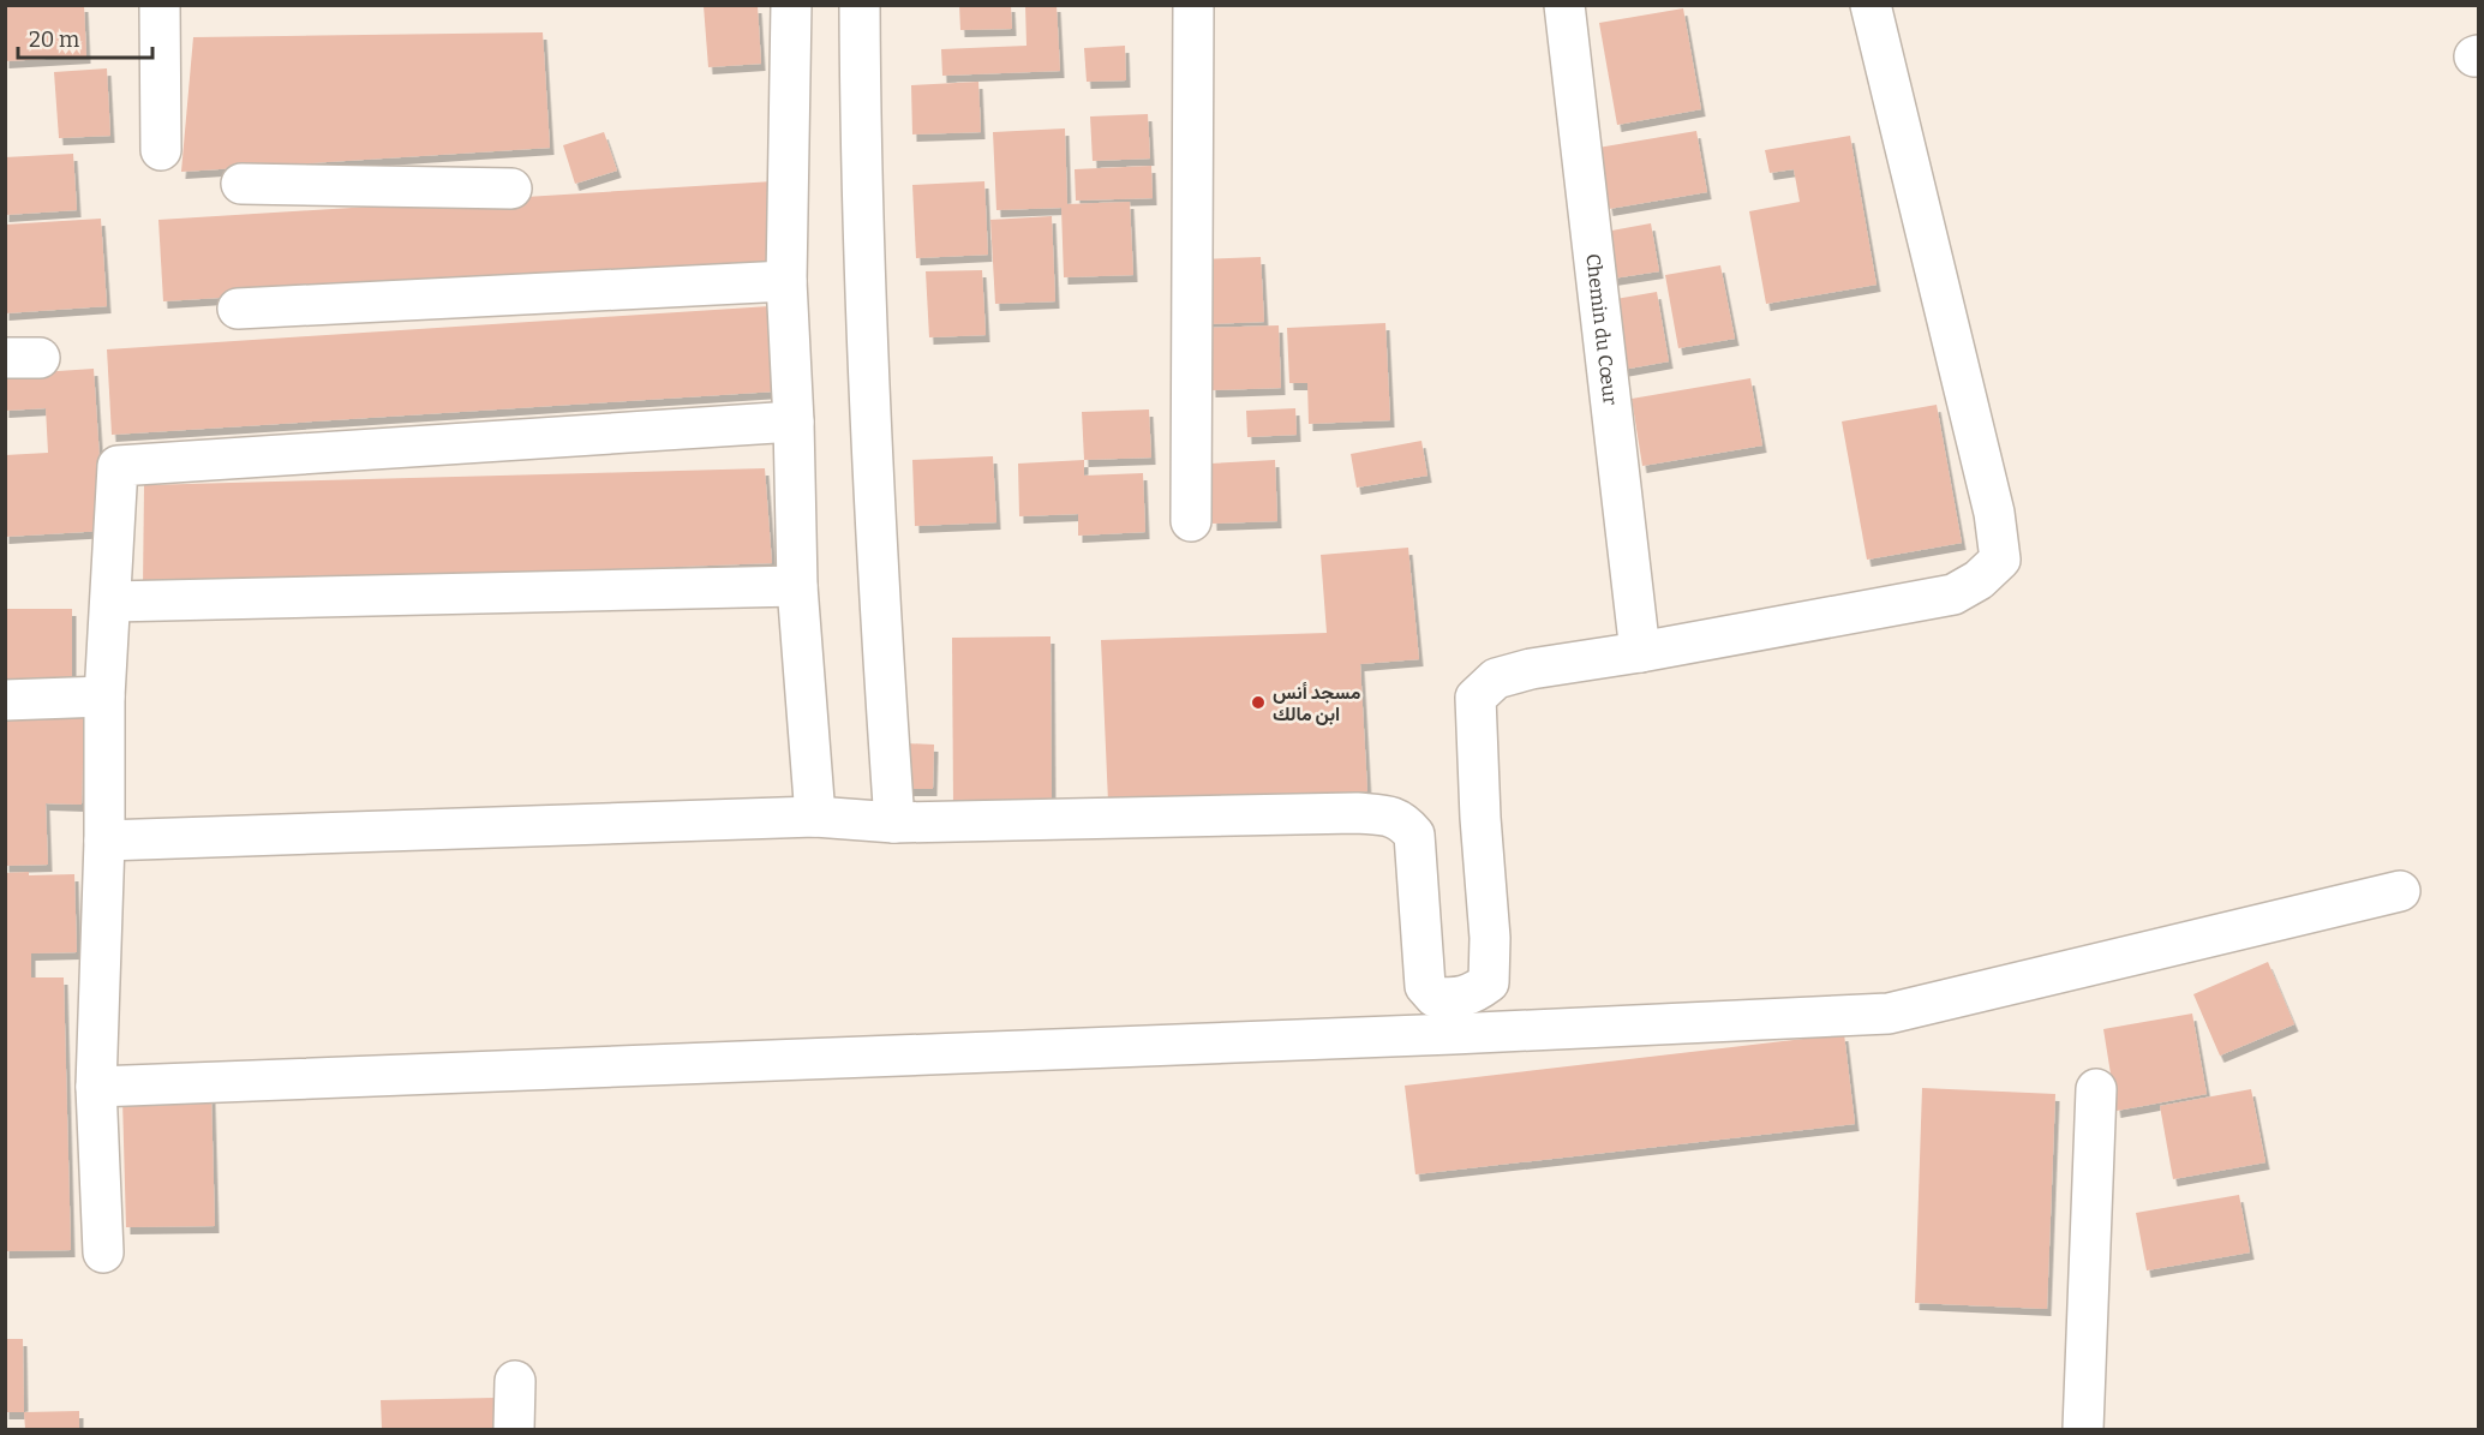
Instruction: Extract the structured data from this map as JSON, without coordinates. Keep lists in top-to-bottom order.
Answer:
{
  "streets": {
    "street": ["Chemin du Cœur"]
  },
  "places": ["مسجد أنس ابن مالك"],
  "scale_bar": "20 m"
}
